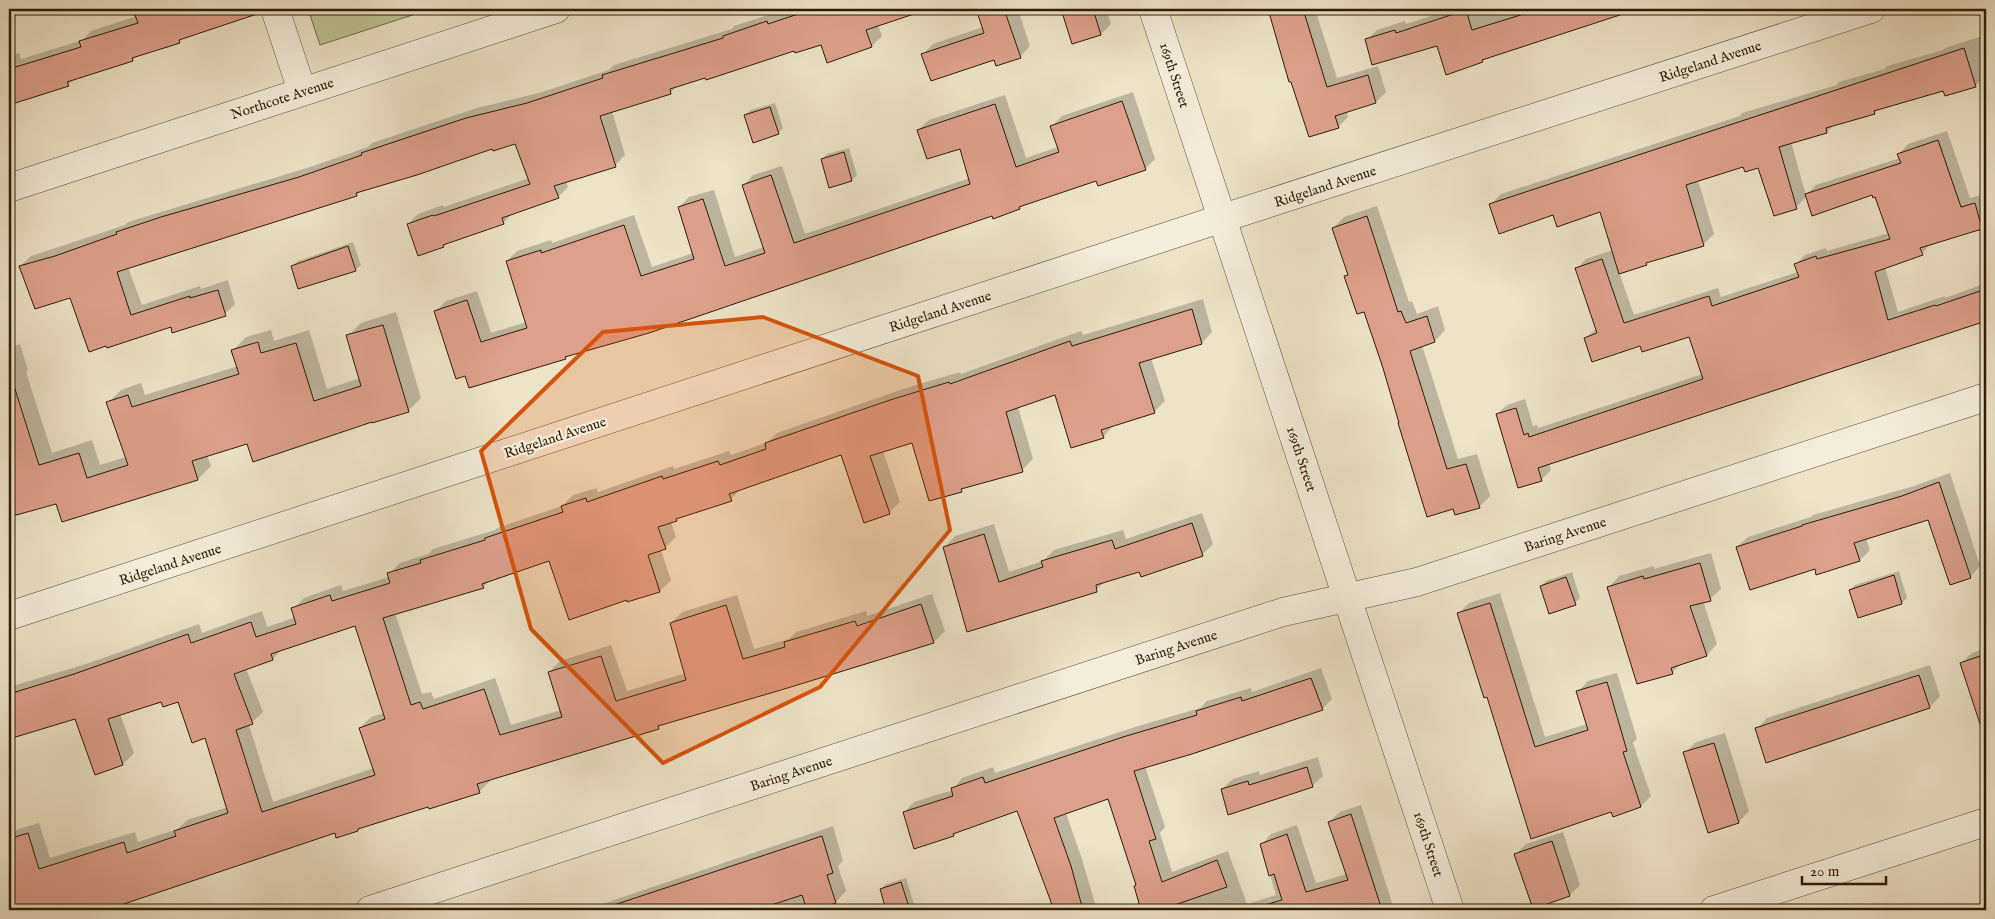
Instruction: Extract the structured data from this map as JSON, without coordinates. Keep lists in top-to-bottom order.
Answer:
{
  "streets": {
    "street": [
      "Ridgeland Avenue",
      "169th Street",
      "Northcote Avenue",
      "Baring Avenue"
    ]
  },
  "crossings": [
    ["Ridgeland Avenue", "169th Street"],
    ["169th Street", "Baring Avenue"]
  ],
  "scale_bar": "20 m"
}
